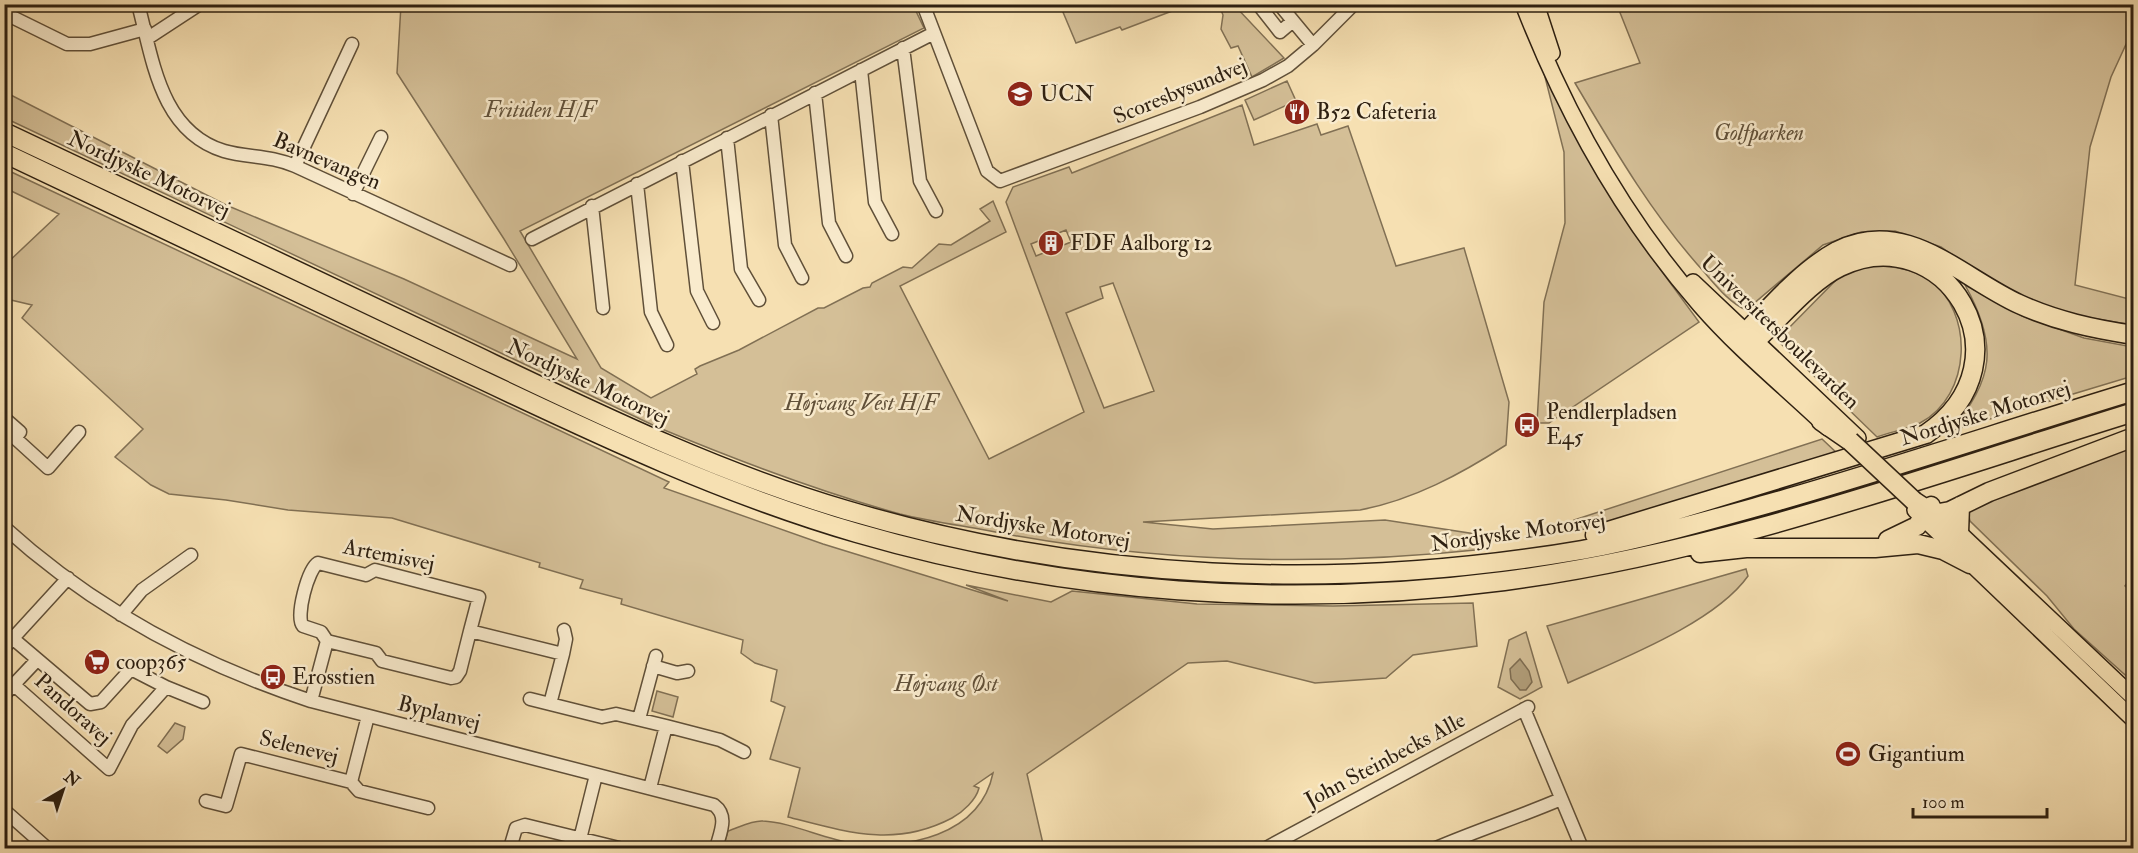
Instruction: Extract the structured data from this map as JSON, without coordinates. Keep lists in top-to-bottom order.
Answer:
{
  "streets": {
    "highway": ["Nordjyske Motorvej"],
    "main road": ["Universitetsboulevarden"],
    "street": [
      "Scoresbysundvej",
      "Bavnevangen",
      "Artemisvej",
      "Pandoravej",
      "Byplanvej",
      "Selenevej",
      "John Steinbecks Alle"
    ]
  },
  "crossings": [
    ["Byplanvej", "Selenevej"]
  ],
  "parks": [
    "Fritiden H/F",
    "Golfparken",
    "Højvang Vest H/F",
    "Højvang Øst"
  ],
  "places": {
    "school or university": ["UCN"],
    "restaurant": ["B52 Cafeteria"],
    "building": ["FDF Aalborg 12"],
    "bus stop": ["Pendlerpladsen E45", "Erosstien"],
    "supermarket": ["coop365"],
    "sports": ["Gigantium"]
  },
  "scale_bar": "100 m",
  "north": "top right"
}
